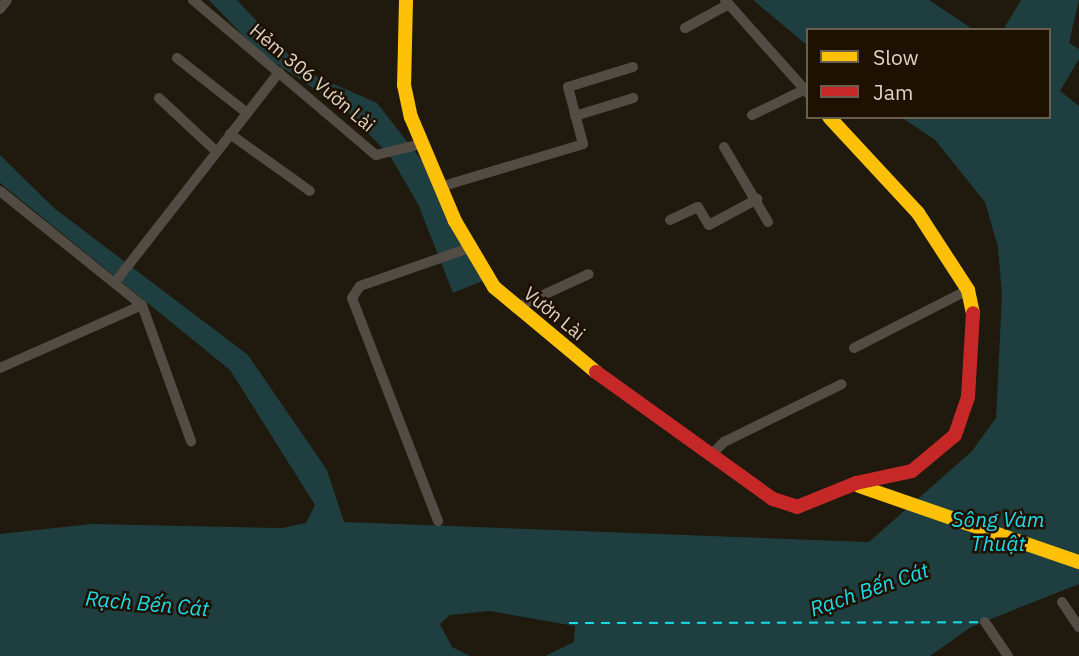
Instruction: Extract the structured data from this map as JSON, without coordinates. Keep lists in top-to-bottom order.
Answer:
{
  "streets": {
    "main road": ["Vườn Lài"],
    "street": ["Hẻm 306 Vườn Lài"]
  },
  "crossings": [
    ["Hẻm 306 Vườn Lài", "Vườn Lài"]
  ],
  "water": ["Sông Vàm Thuật", "Rạch Bến Cát"],
  "legend": ["Slow", "Jam"]
}
